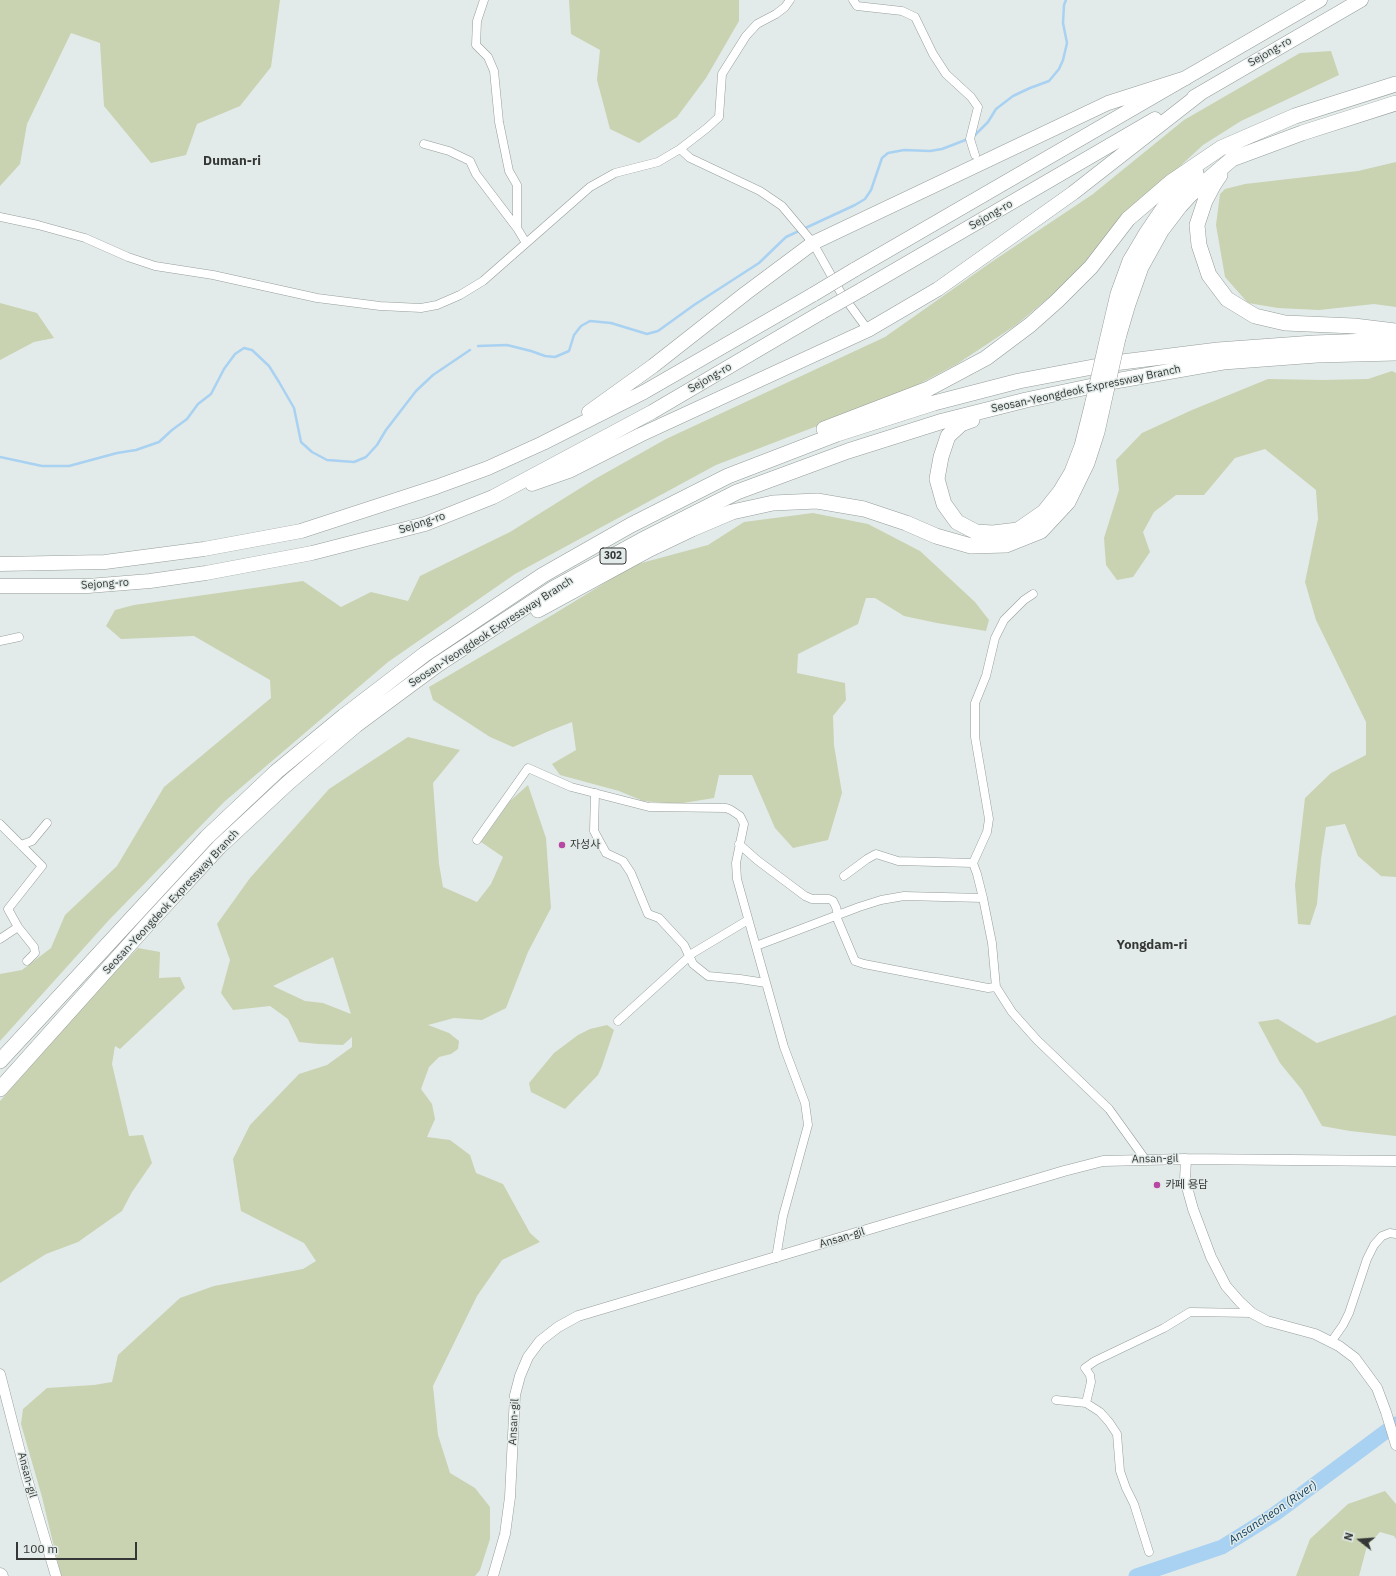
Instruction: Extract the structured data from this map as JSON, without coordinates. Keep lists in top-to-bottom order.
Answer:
{
  "streets": {
    "highway": ["Sejong-ro", "Seosan-Yeongdeok Expressway Branch", "302"],
    "street": ["Ansan-gil"]
  },
  "districts": ["Duman-ri", "Yongdam-ri"],
  "water": ["Ansancheon (River)"],
  "places": ["자성사", "카페 용담"],
  "scale_bar": "100 m",
  "north": "left"
}
